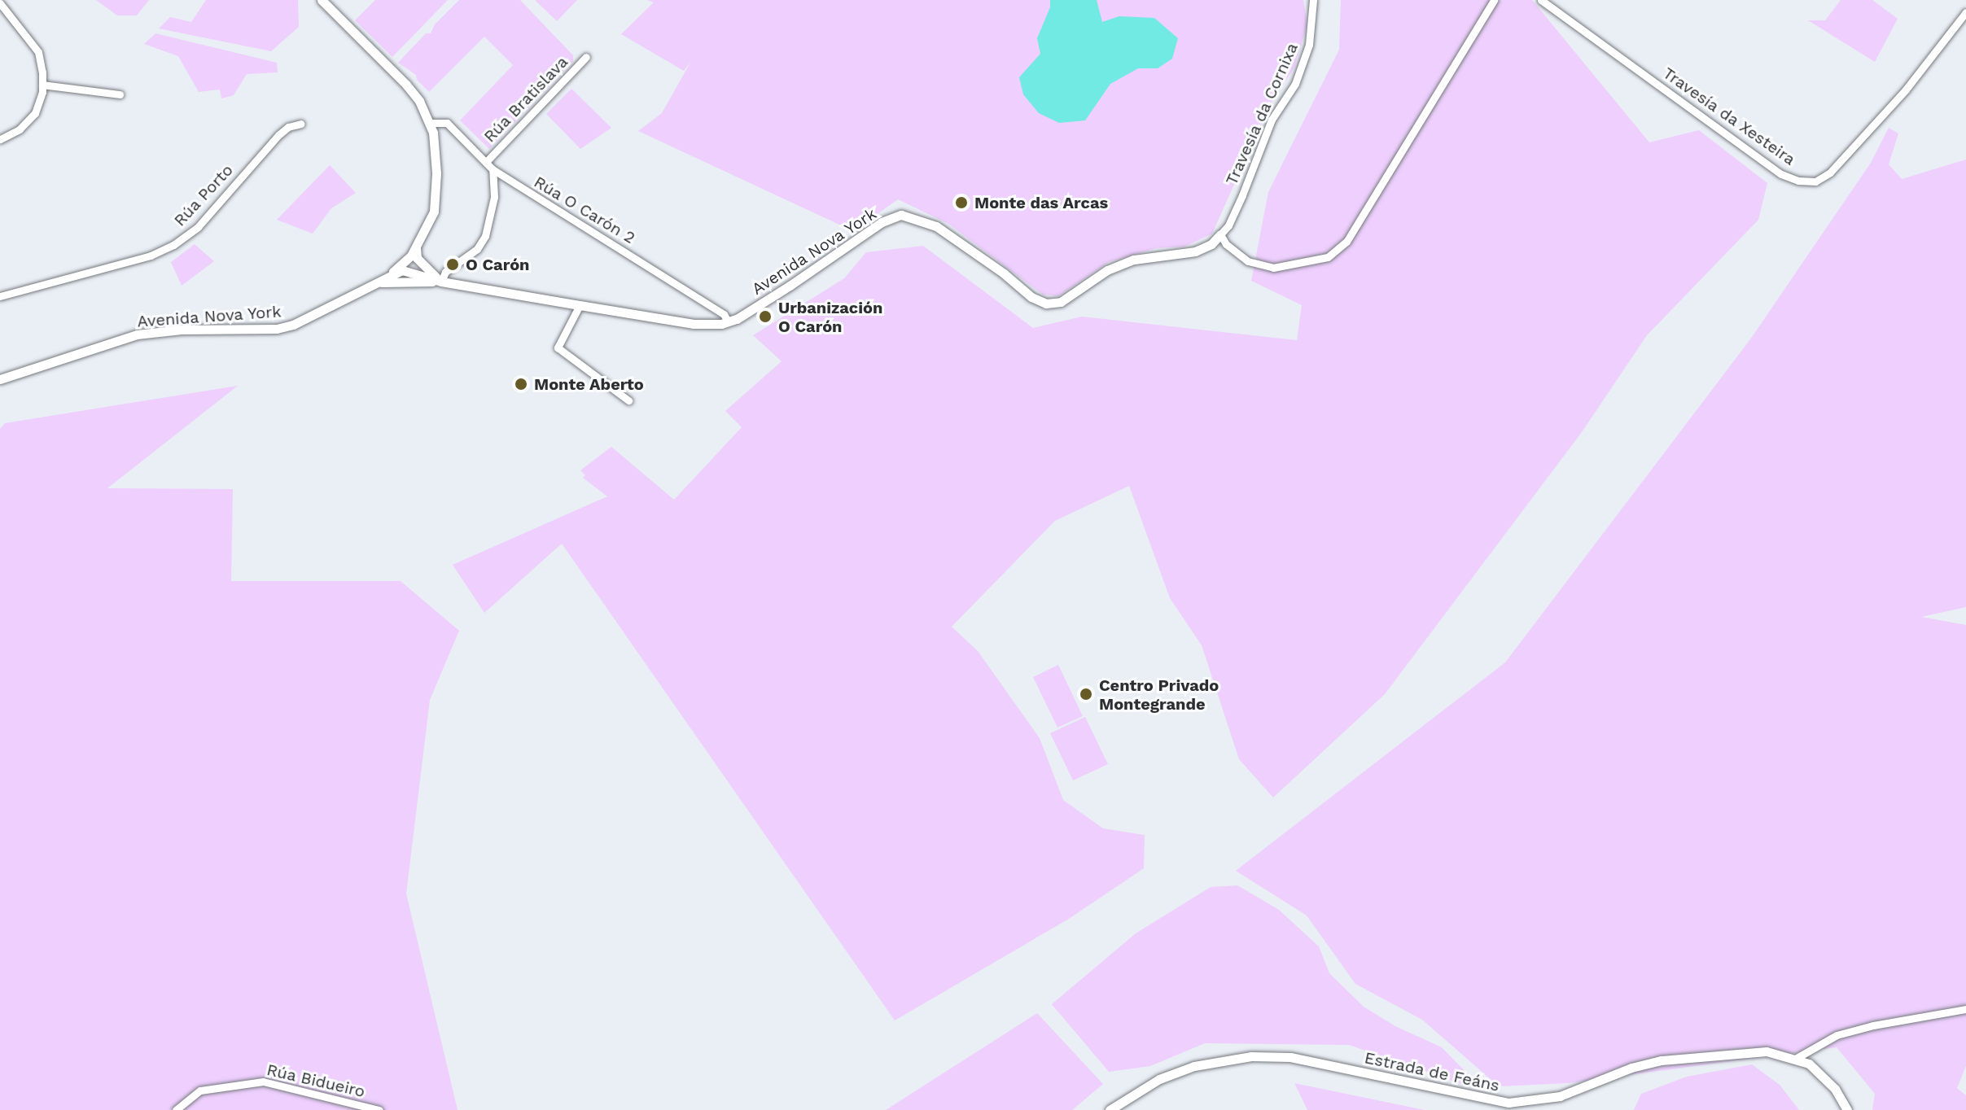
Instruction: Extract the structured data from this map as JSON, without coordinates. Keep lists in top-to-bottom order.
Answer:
{
  "streets": {
    "street": [
      "Rúa Bratislava",
      "Travesía da Cornixa",
      "Travesía da Xesteira",
      "Rúa Porto",
      "Rúa O Carón 2",
      "Avenida Nova York",
      "Estrada de Feáns",
      "Rúa Bidueiro"
    ]
  },
  "crossings": [
    ["Rúa Bratislava", "Rúa O Carón 2"],
    ["Travesía da Cornixa", "Avenida Nova York"],
    ["Rúa O Carón 2", "Avenida Nova York"]
  ],
  "places": [
    "Monte das Arcas",
    "O Carón",
    "Urbanización O Carón",
    "Monte Aberto",
    "Centro Privado Montegrande"
  ]
}
